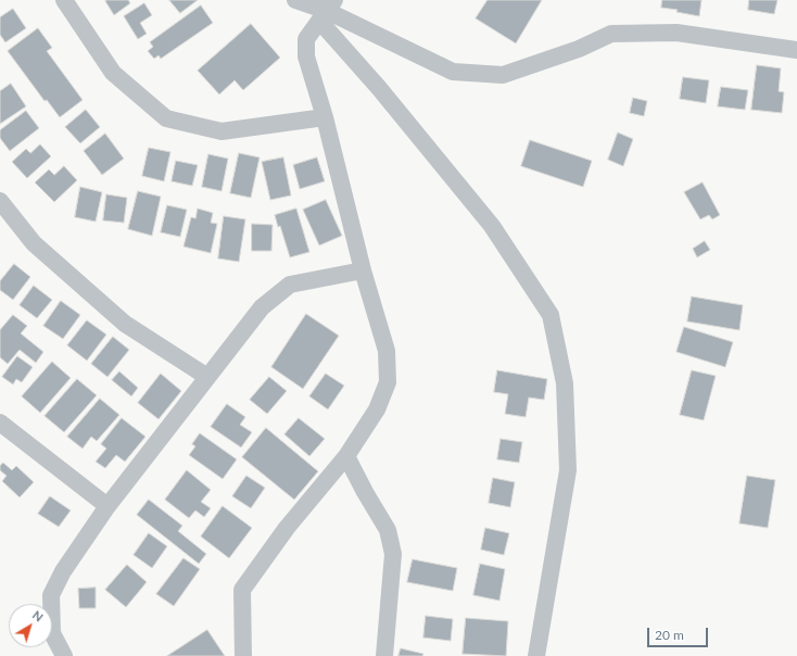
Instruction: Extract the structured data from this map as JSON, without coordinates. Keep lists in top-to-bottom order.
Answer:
{
  "scale_bar": "20 m",
  "north": "top right"
}
